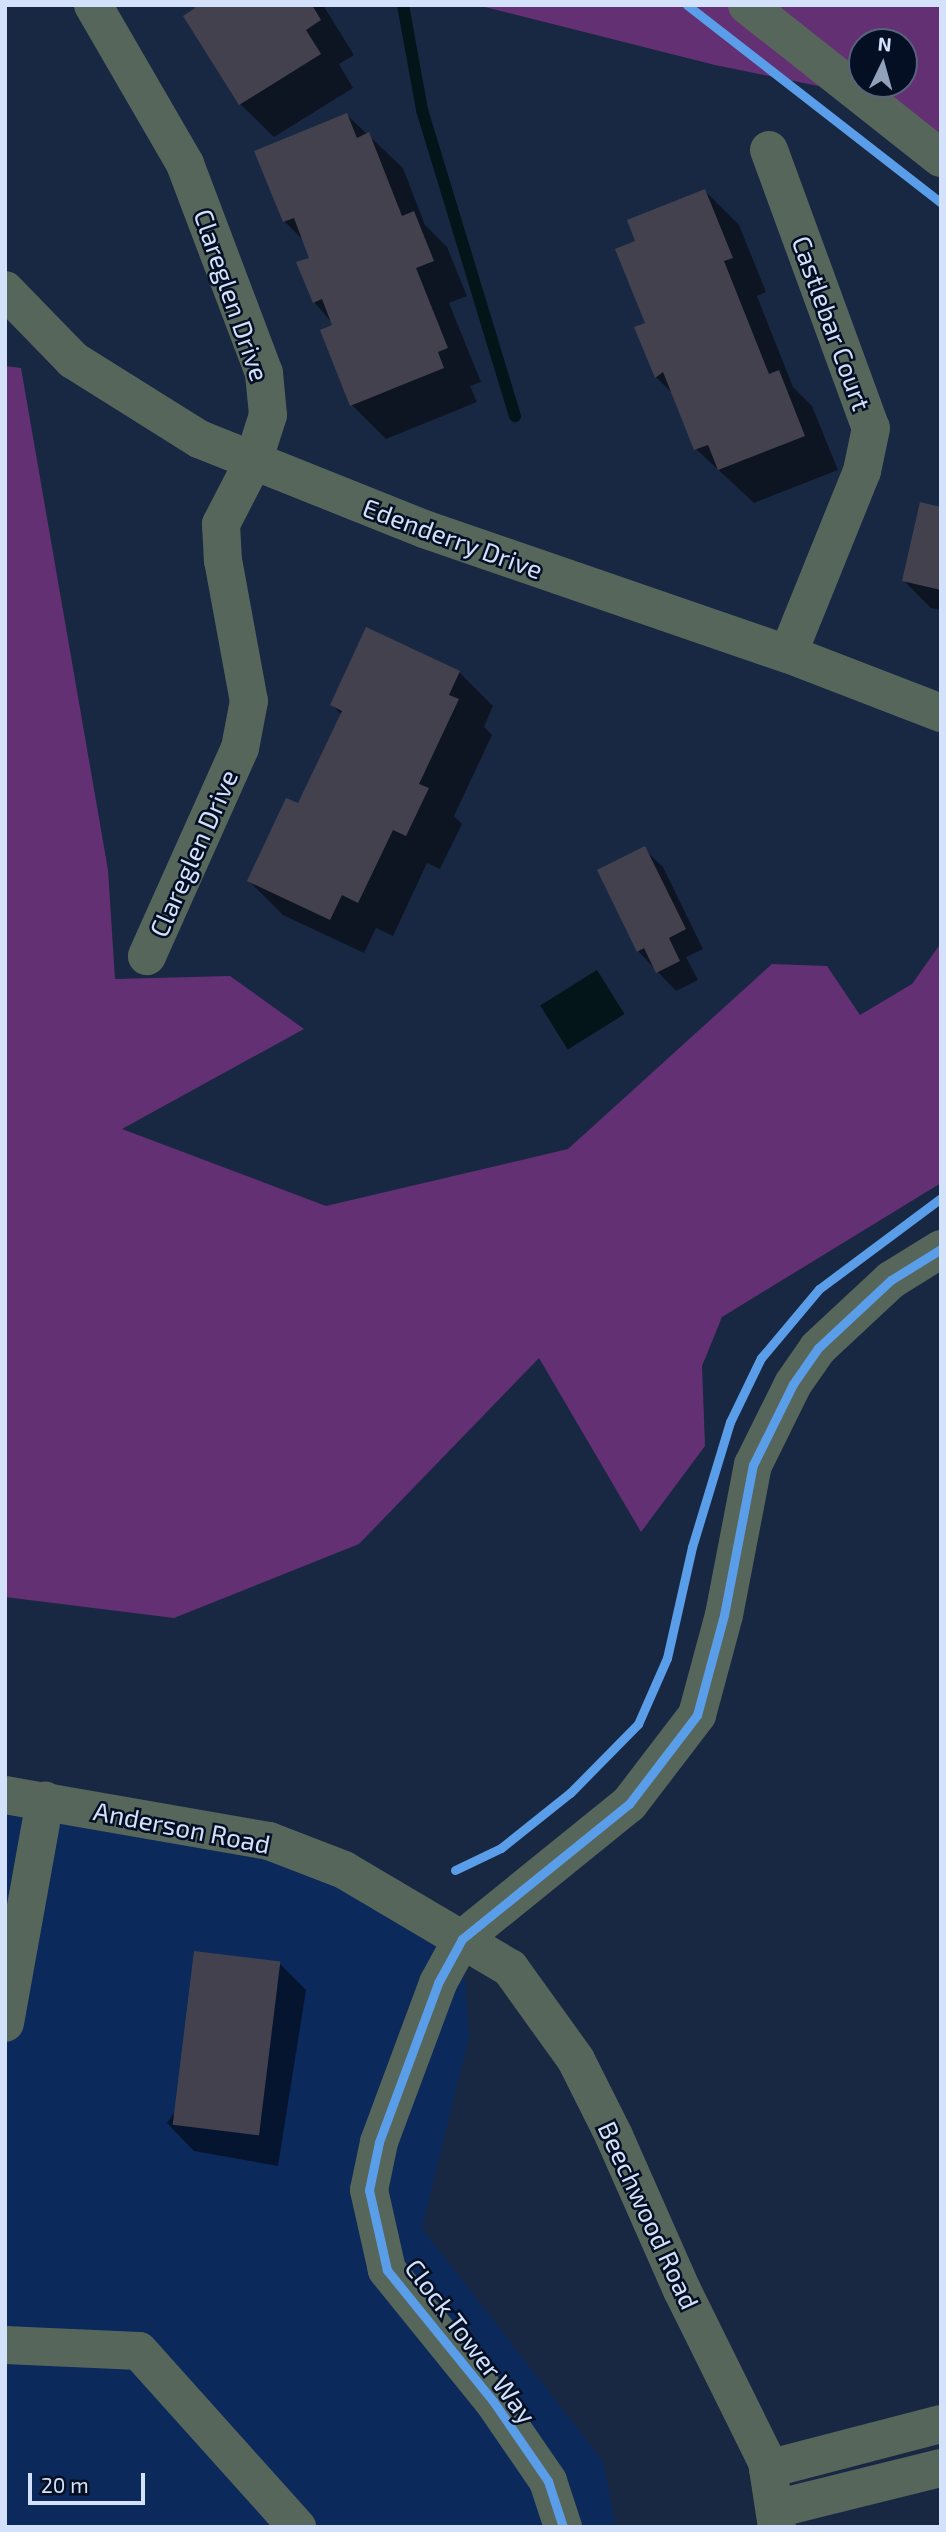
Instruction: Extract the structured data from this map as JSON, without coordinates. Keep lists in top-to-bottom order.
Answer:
{
  "streets": {
    "street": [
      "Clareglen Drive",
      "Castlebar Court",
      "Edenderry Drive",
      "Anderson Road",
      "Beechwood Road",
      "Clock Tower Way"
    ]
  },
  "crossings": [
    ["Clareglen Drive", "Edenderry Drive"],
    ["Castlebar Court", "Edenderry Drive"],
    ["Anderson Road", "Beechwood Road"],
    ["Anderson Road", "Clock Tower Way"],
    ["Beechwood Road", "Clock Tower Way"]
  ],
  "scale_bar": "20 m",
  "north": "top"
}
